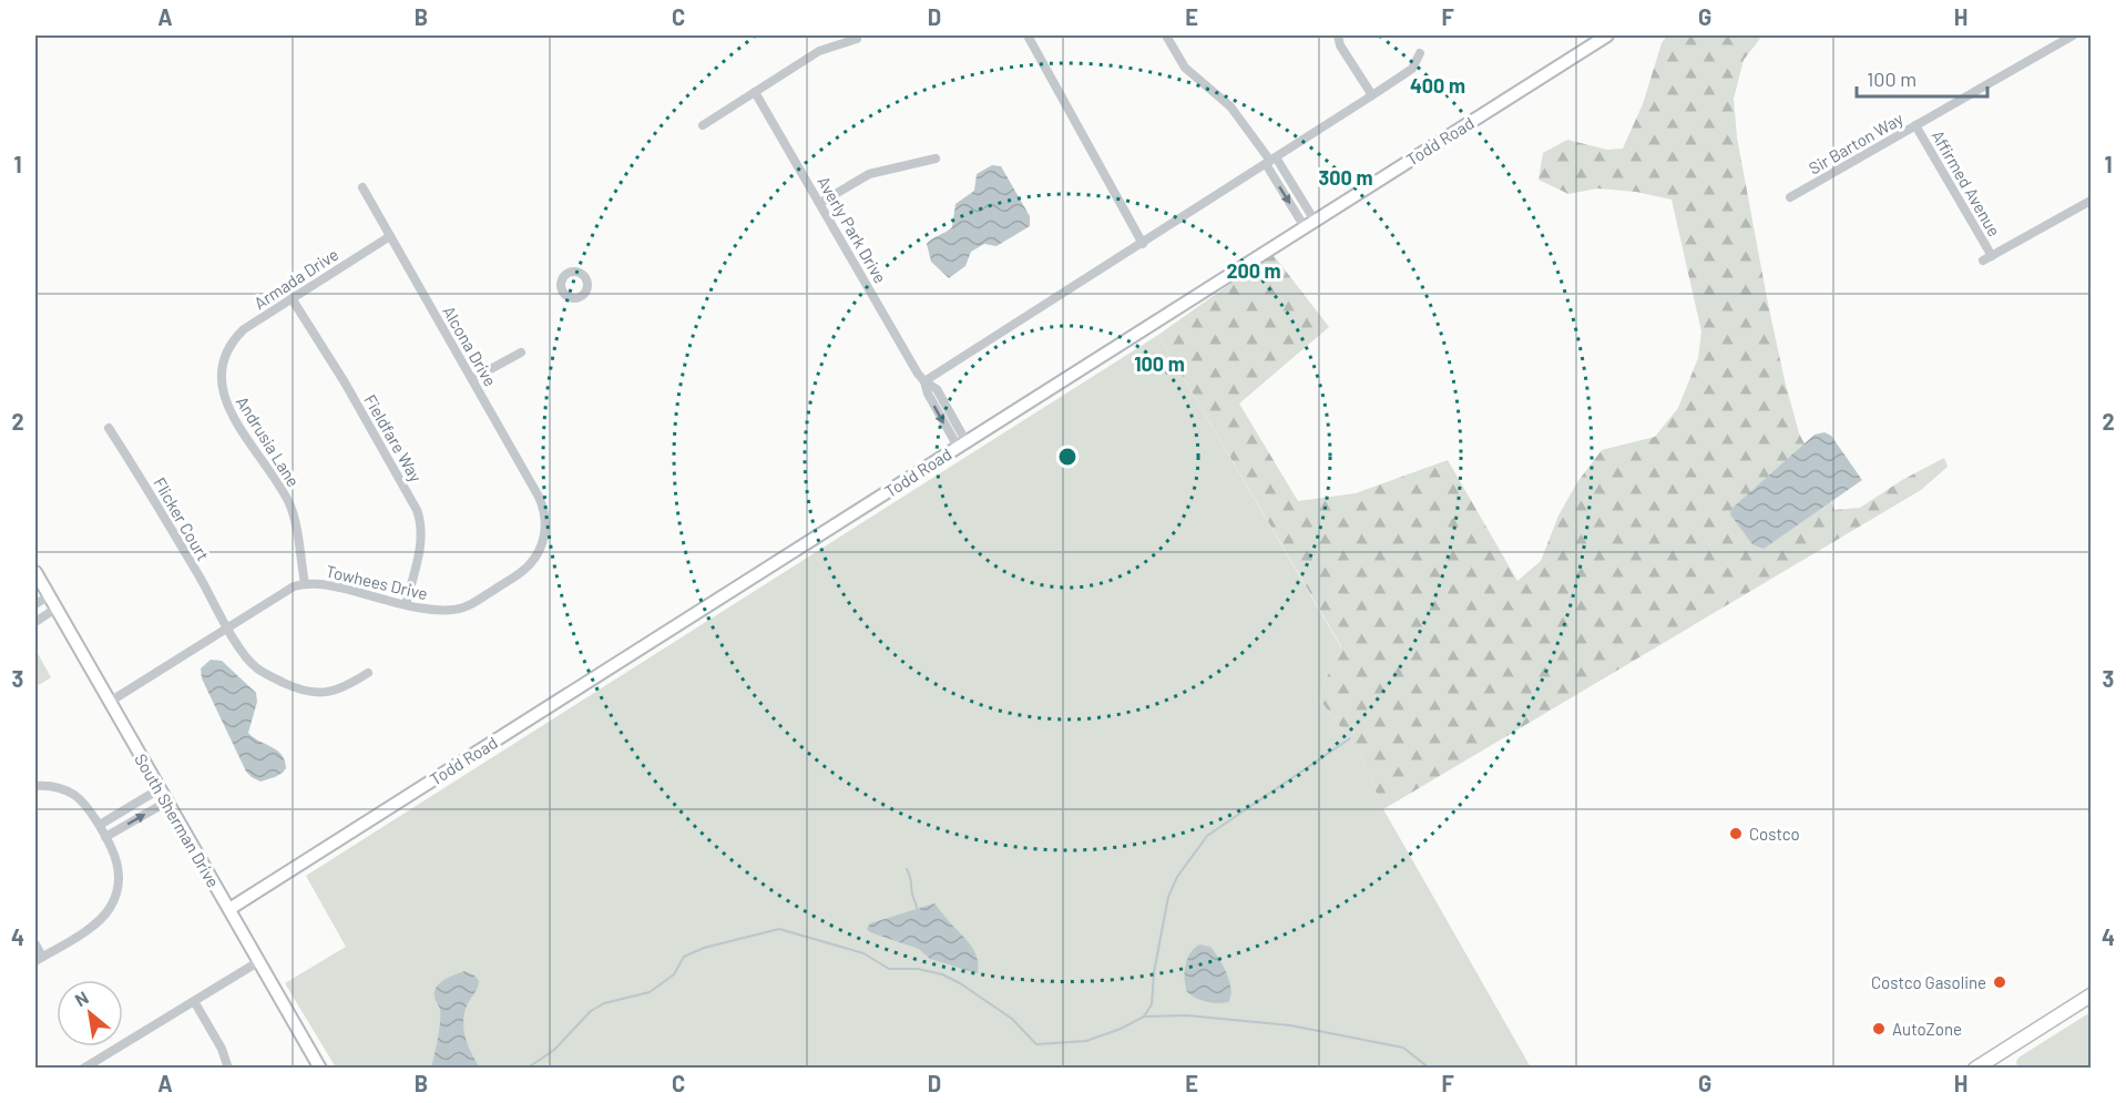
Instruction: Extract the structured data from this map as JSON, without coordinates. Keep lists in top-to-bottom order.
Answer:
{
  "streets": {
    "street": [
      "Todd Road",
      "Sir Barton Way",
      "Affirmed Avenue",
      "Averly Park Drive",
      "Armada Drive",
      "Alcona Drive",
      "Fieldfare Way",
      "Andrusia Lane",
      "Flicker Court",
      "Towhees Drive",
      "South Sherman Drive"
    ]
  },
  "crossings": [
    ["Todd Road", "Averly Park Drive"],
    ["Todd Road", "South Sherman Drive"],
    ["Sir Barton Way", "Affirmed Avenue"],
    ["Armada Drive", "Alcona Drive"],
    ["Armada Drive", "Fieldfare Way"],
    ["Armada Drive", "Andrusia Lane"],
    ["Alcona Drive", "Towhees Drive"],
    ["Fieldfare Way", "Towhees Drive"],
    ["Andrusia Lane", "Towhees Drive"],
    ["Flicker Court", "Towhees Drive"],
    ["Towhees Drive", "South Sherman Drive"]
  ],
  "places": ["Costco", "Costco Gasoline", "AutoZone"],
  "scale_bar": "100 m",
  "north": "top left",
  "grid": {
    "columns": [
      "A",
      "B",
      "C",
      "D",
      "E",
      "F",
      "G",
      "H"
    ],
    "rows": [
      "1",
      "2",
      "3",
      "4"
    ]
  },
  "rings": [
    "400 m",
    "300 m",
    "200 m",
    "100 m"
  ]
}
